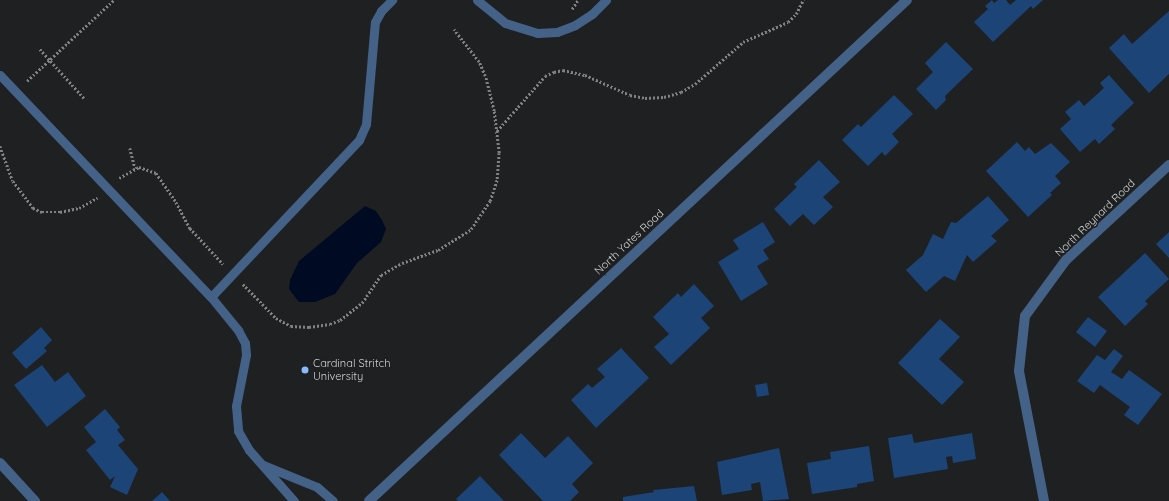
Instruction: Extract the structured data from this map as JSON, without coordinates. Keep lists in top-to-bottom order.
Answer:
{
  "streets": {
    "street": ["North Reynard Road", "North Yates Road"]
  },
  "places": ["Cardinal Stritch University"]
}
